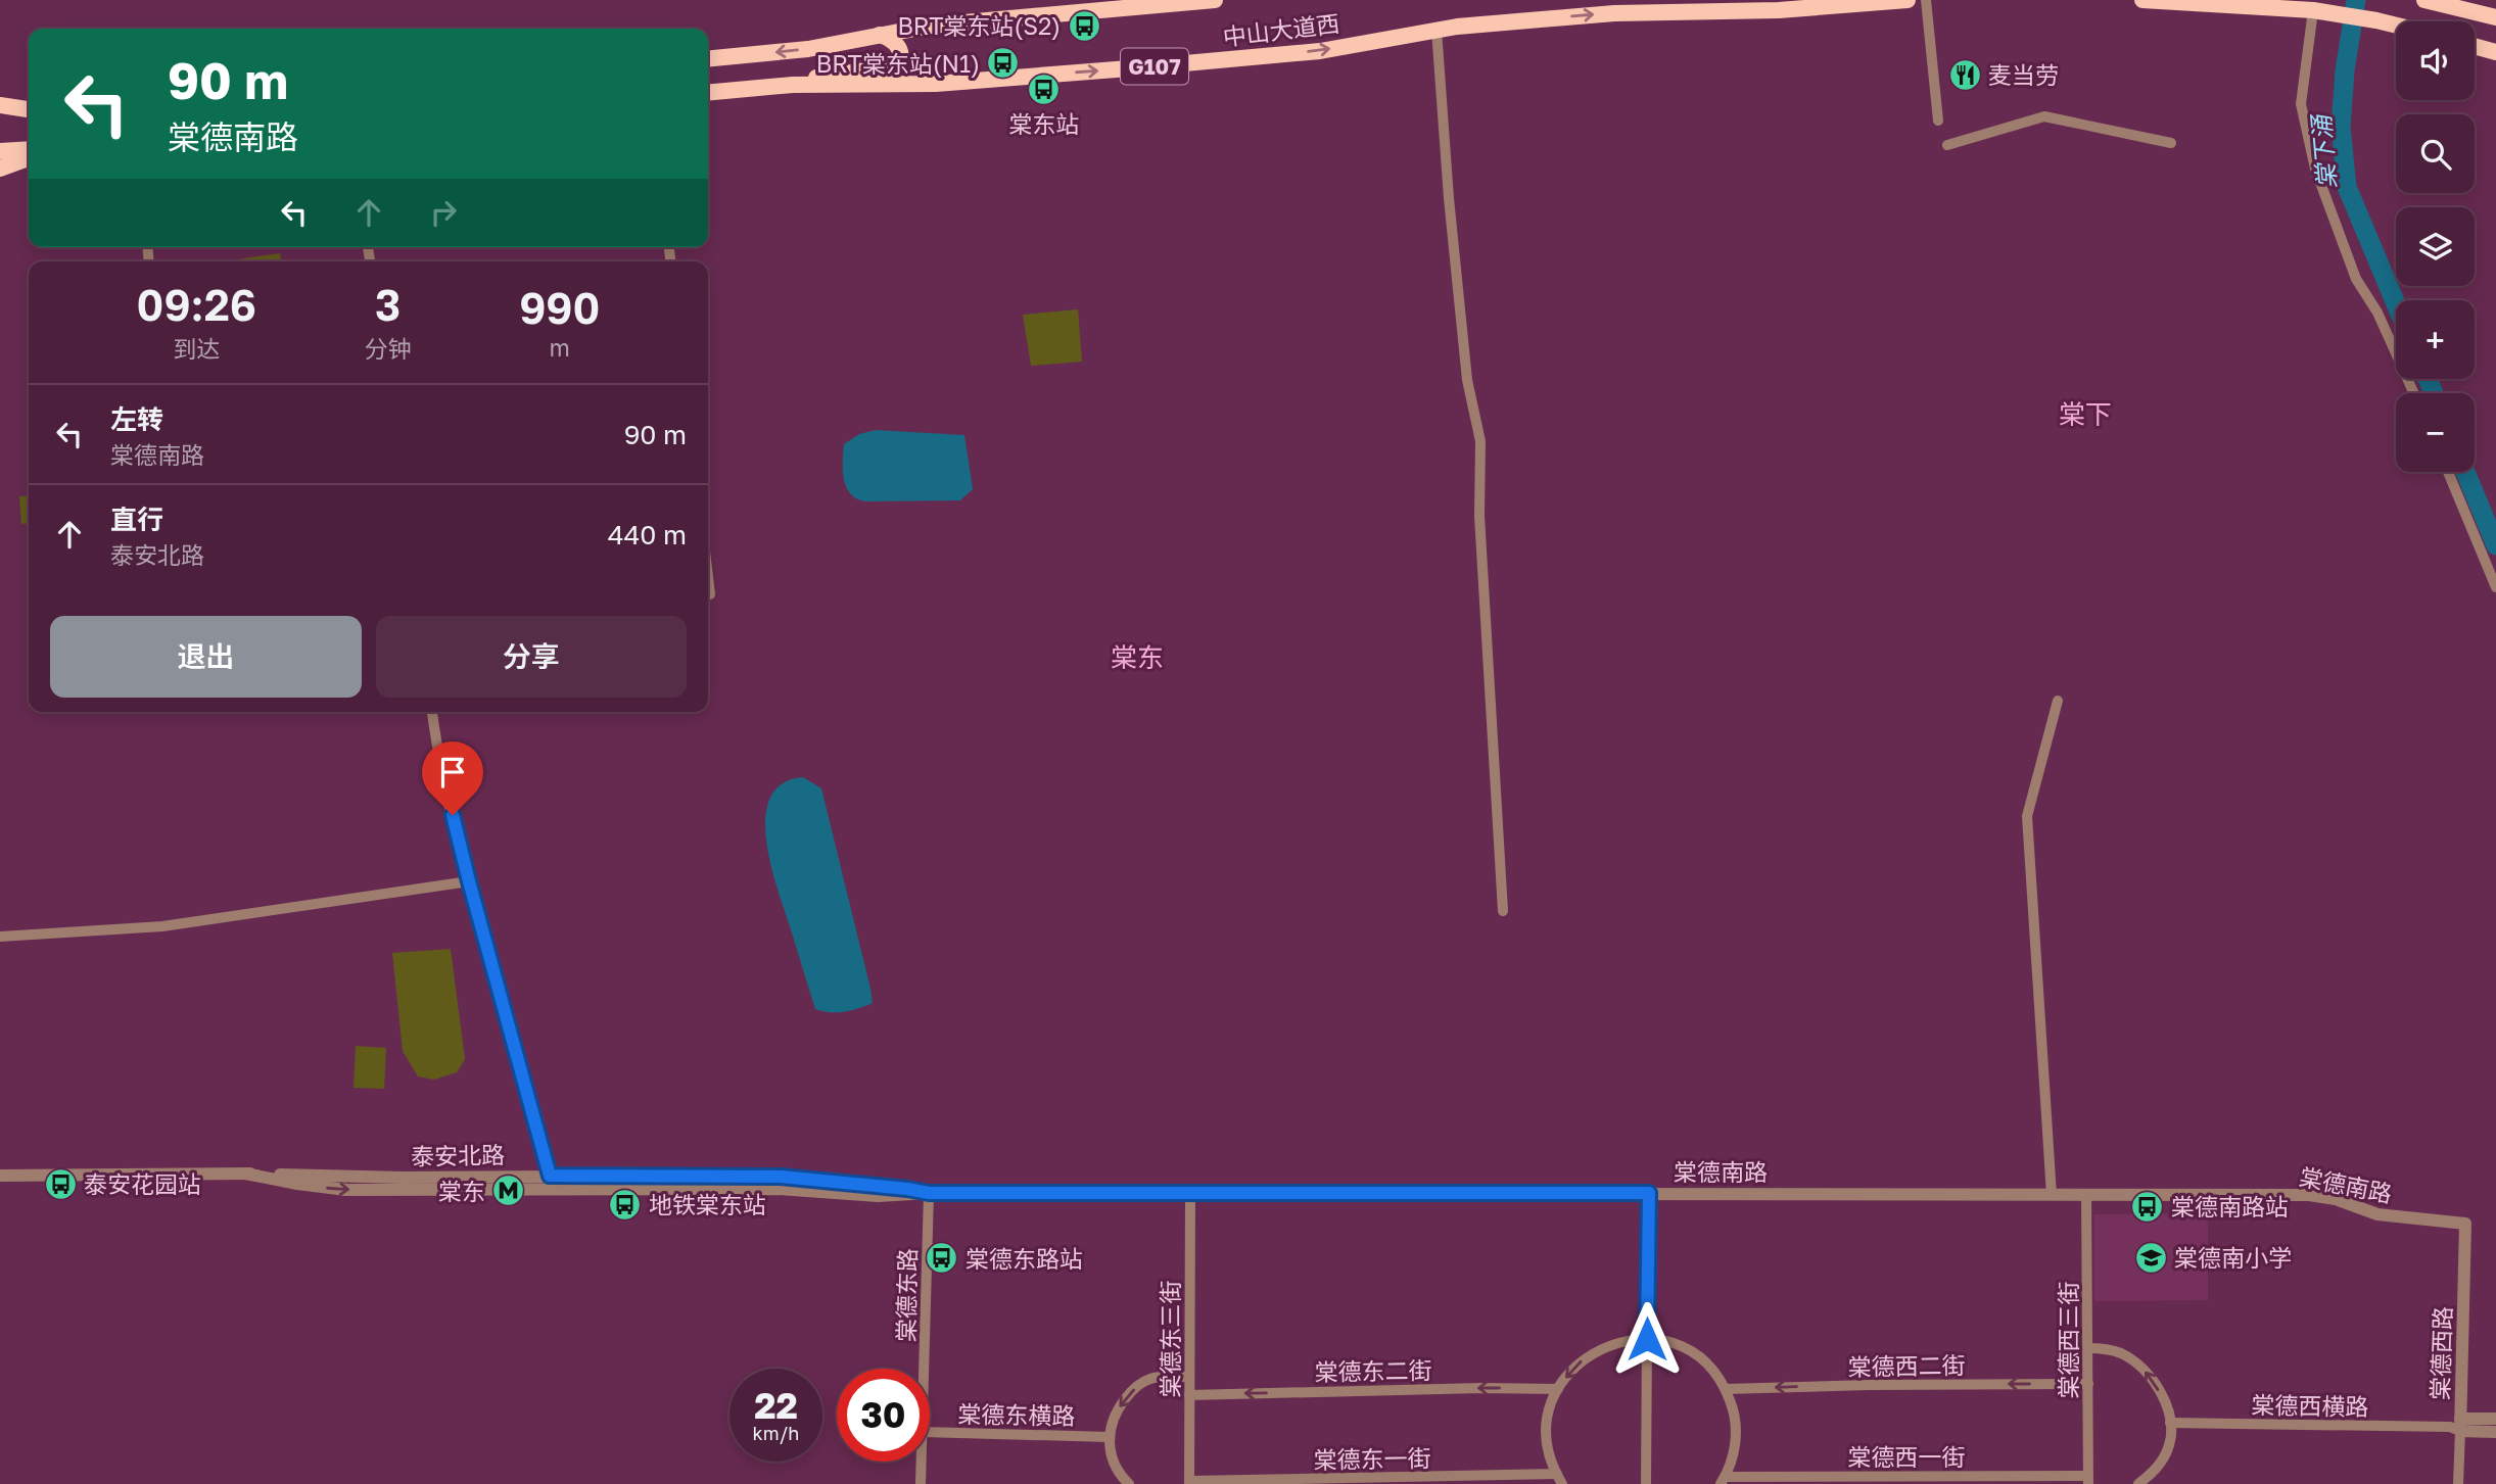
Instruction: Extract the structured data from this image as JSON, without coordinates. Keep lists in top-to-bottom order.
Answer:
{
  "streets": {
    "highway": ["中山大道西", "G107"],
    "street": [
      "泰安北路",
      "棠德南路",
      "棠德东路",
      "棠德东三街",
      "棠德西三街",
      "棠德西路",
      "棠德西二街",
      "棠德东二街",
      "棠德西横路",
      "棠德东横路",
      "棠德西一街",
      "棠德东一街"
    ]
  },
  "crossings": [
    ["泰安北路", "棠德南路"],
    ["泰安北路", "棠德东路"],
    ["棠德南路", "棠德东路"],
    ["棠德南路", "棠德东三街"],
    ["棠德南路", "棠德西三街"],
    ["棠德南路", "棠德西路"],
    ["棠德东三街", "棠德东二街"],
    ["棠德东三街", "棠德东一街"],
    ["棠德西三街", "棠德西二街"],
    ["棠德西三街", "棠德西一街"],
    ["棠德西路", "棠德西横路"]
  ],
  "one_way": ["棠德西二街", "棠德东二街"],
  "districts": ["棠下", "棠东"],
  "water": ["棠下涌"],
  "places": {
    "bus stop": [
      "BRT棠东站(S2)",
      "BRT棠东站(N1)",
      "棠东站",
      "泰安花园站",
      "地铁棠东站",
      "棠德南路站",
      "棠德东路站"
    ],
    "restaurant": ["麦当劳"],
    "metro station": ["棠东"],
    "school or university": ["棠德南小学"]
  },
  "page": {
    "map_buttons": ["+", "−"],
    "turn": ["90 m", "棠德南路"],
    "eta": [
      "09:26",
      "到达",
      "3",
      "分钟",
      "990",
      "m"
    ],
    "list": [
      {
        "name": "左转",
        "note": "棠德南路",
        "value": "90 m"
      },
      {
        "name": "直行",
        "note": "泰安北路",
        "value": "440 m"
      }
    ],
    "buttons": ["退出", "分享"],
    "speed": "22 km/h",
    "limit": "30"
  }
}
